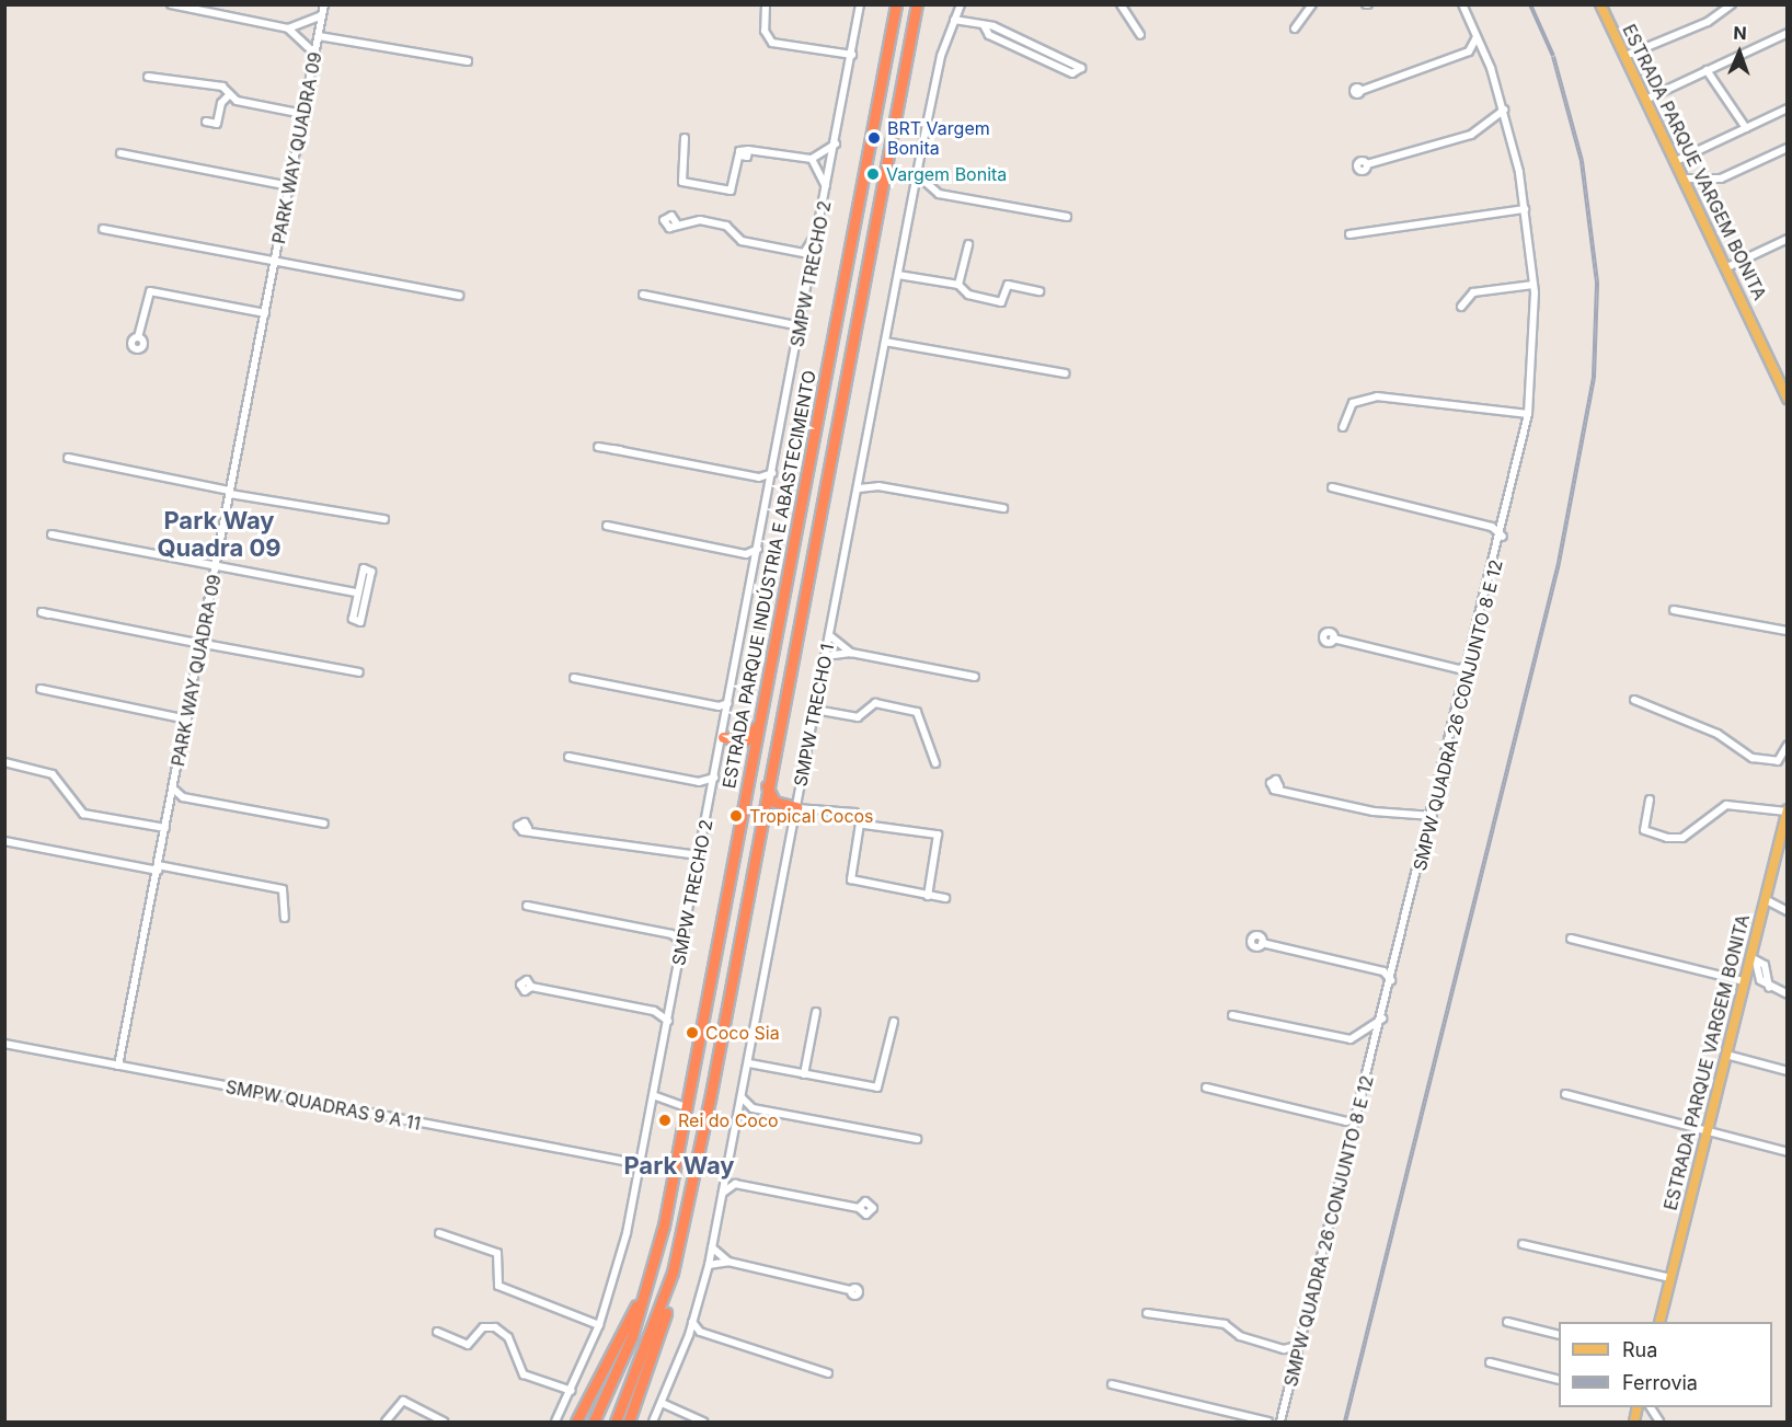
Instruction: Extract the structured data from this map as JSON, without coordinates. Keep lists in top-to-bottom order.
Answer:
{
  "streets": {
    "highway": ["ESTRADA PARQUE INDÚSTRIA E ABASTECIMENTO"],
    "main road": ["ESTRADA PARQUE VARGEM BONITA"],
    "street": [
      "PARK WAY QUADRA 09",
      "SMPW TRECHO 2",
      "SMPW TRECHO 1",
      "SMPW QUADRA 26 CONJUNTO 8 E 12",
      "SMPW QUADRAS 9 A 11"
    ]
  },
  "crossings": [
    ["PARK WAY QUADRA 09", "SMPW QUADRAS 9 A 11"],
    ["SMPW TRECHO 2", "SMPW QUADRAS 9 A 11"]
  ],
  "districts": ["Park Way Quadra 09", "Park Way"],
  "places": [
    "BRT Vargem Bonita",
    "Vargem Bonita",
    "Tropical Cocos",
    "Coco Sia",
    "Rei do Coco"
  ],
  "legend": ["Rua", "Ferrovia"],
  "north": "top"
}
